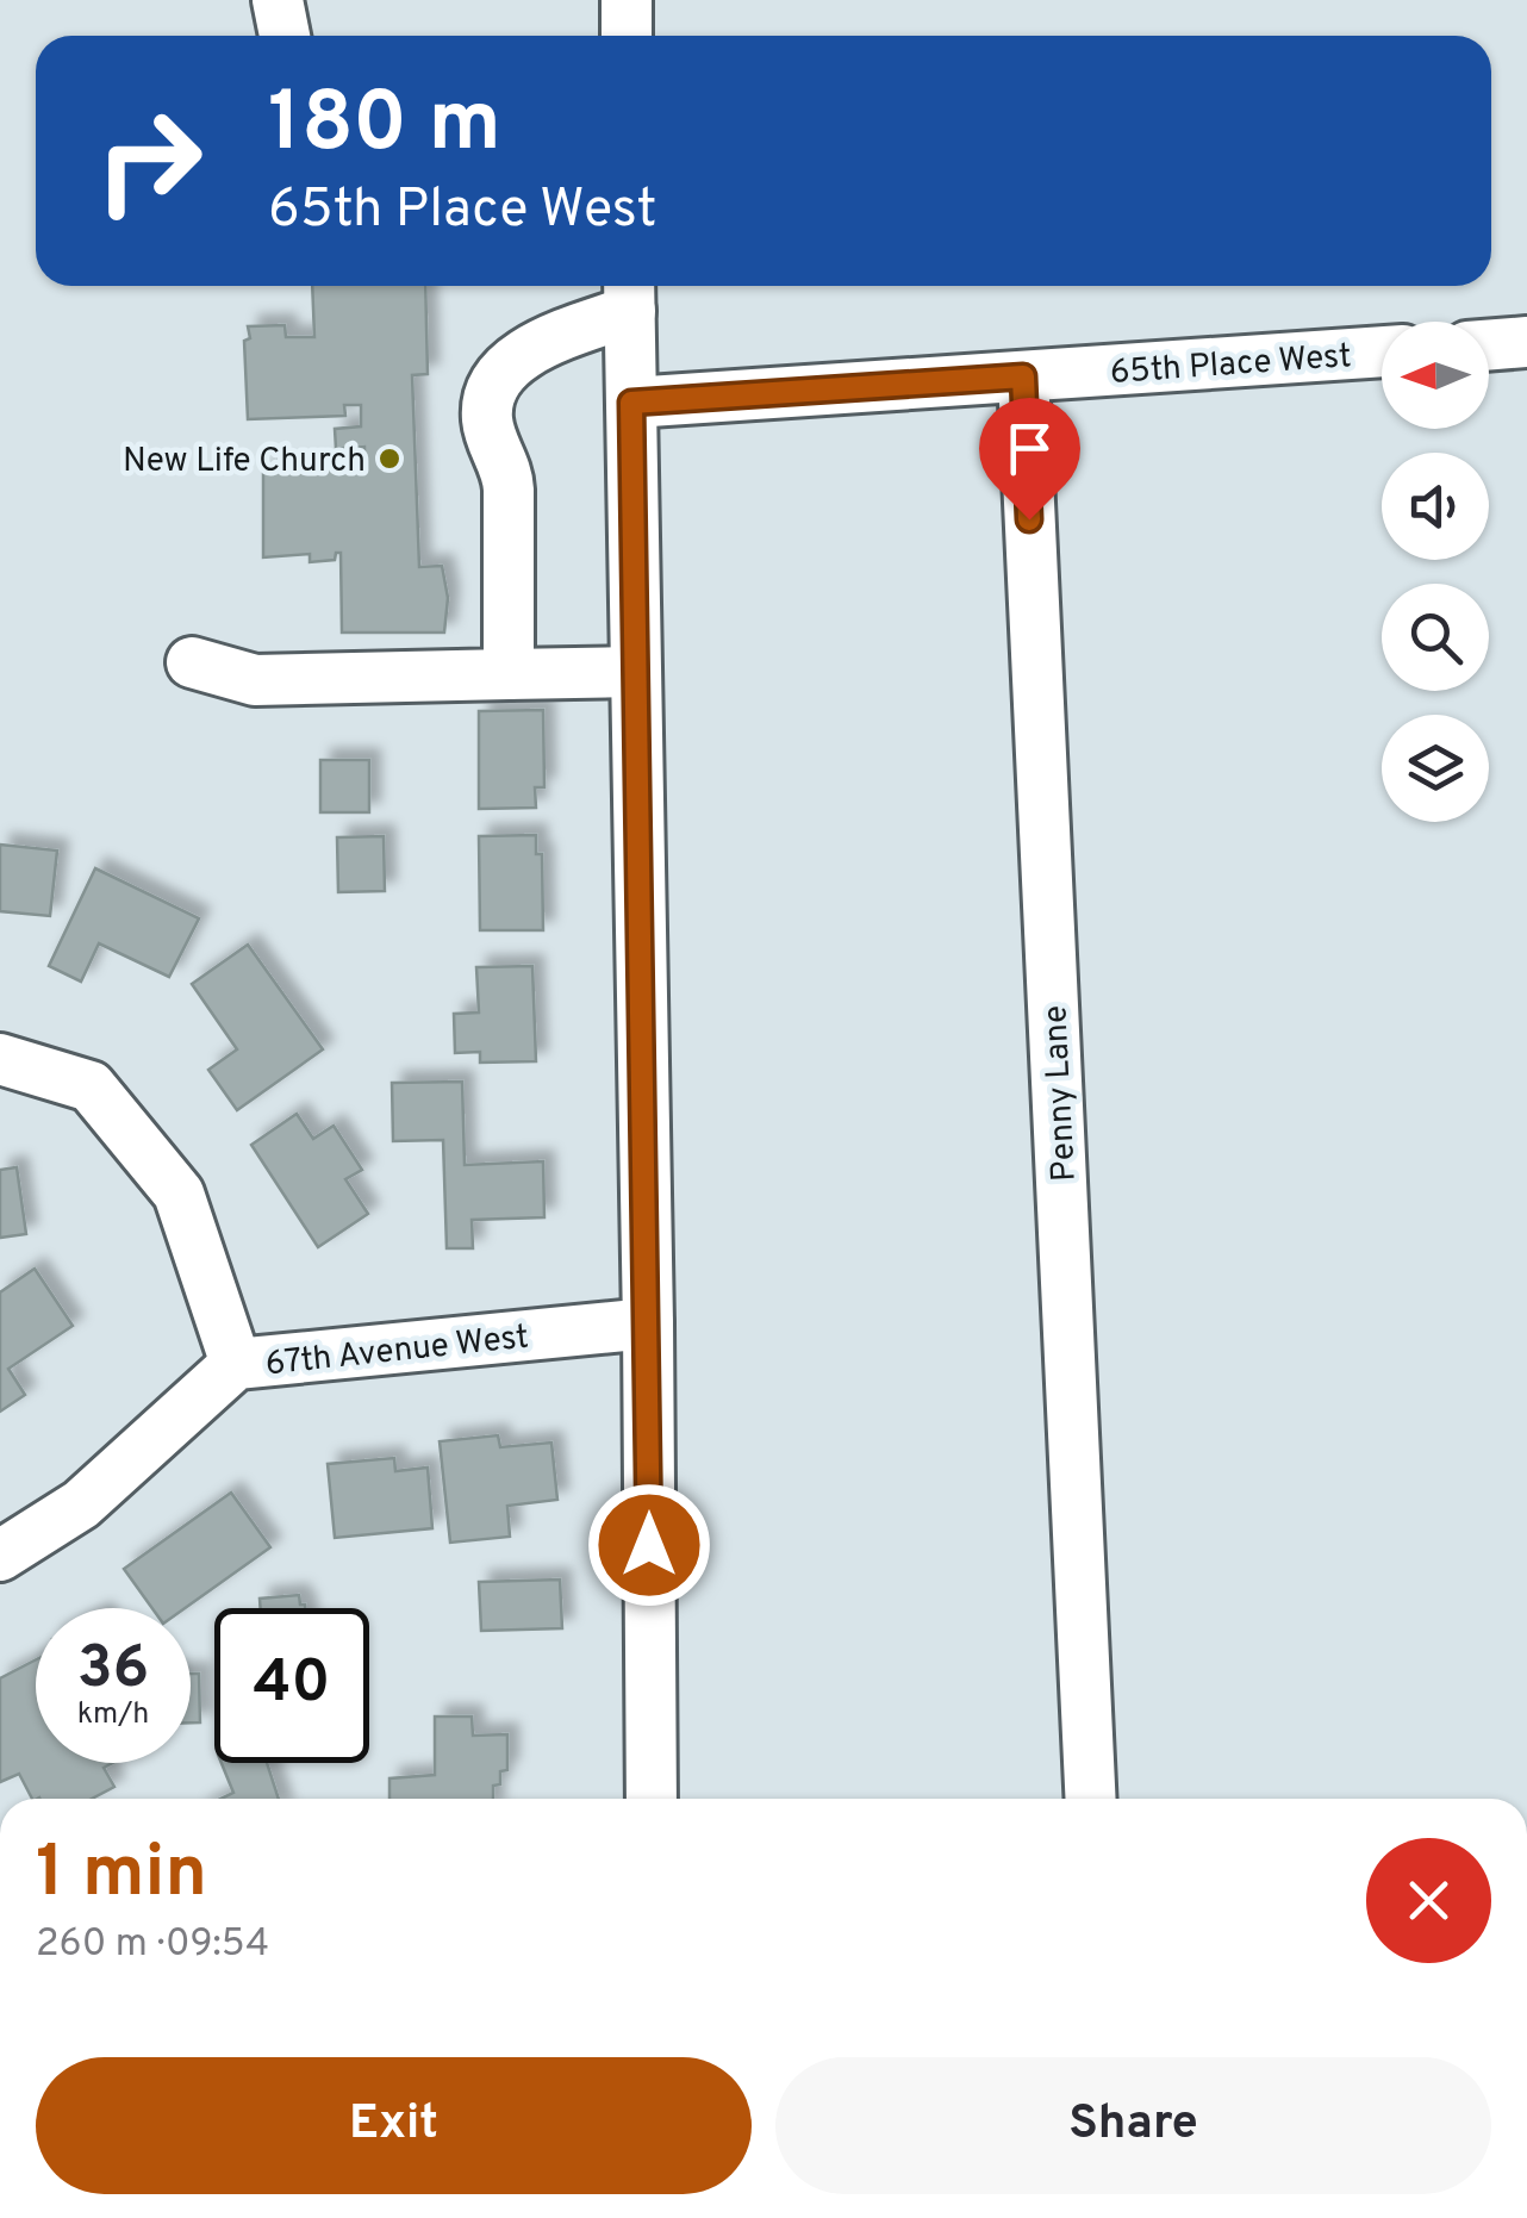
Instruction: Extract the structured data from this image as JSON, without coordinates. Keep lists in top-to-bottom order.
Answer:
{
  "streets": {
    "street": ["65th Place West", "Penny Lane", "67th Avenue West"]
  },
  "crossings": [
    ["65th Place West", "Penny Lane"]
  ],
  "places": ["New Life Church"],
  "north": "left",
  "page": {
    "turn": ["180 m", "65th Place West"],
    "speed": "36 km/h",
    "limit": "40",
    "heading": ["1 min", "260 m · 09:54"],
    "buttons": ["Exit", "Share"]
  }
}
